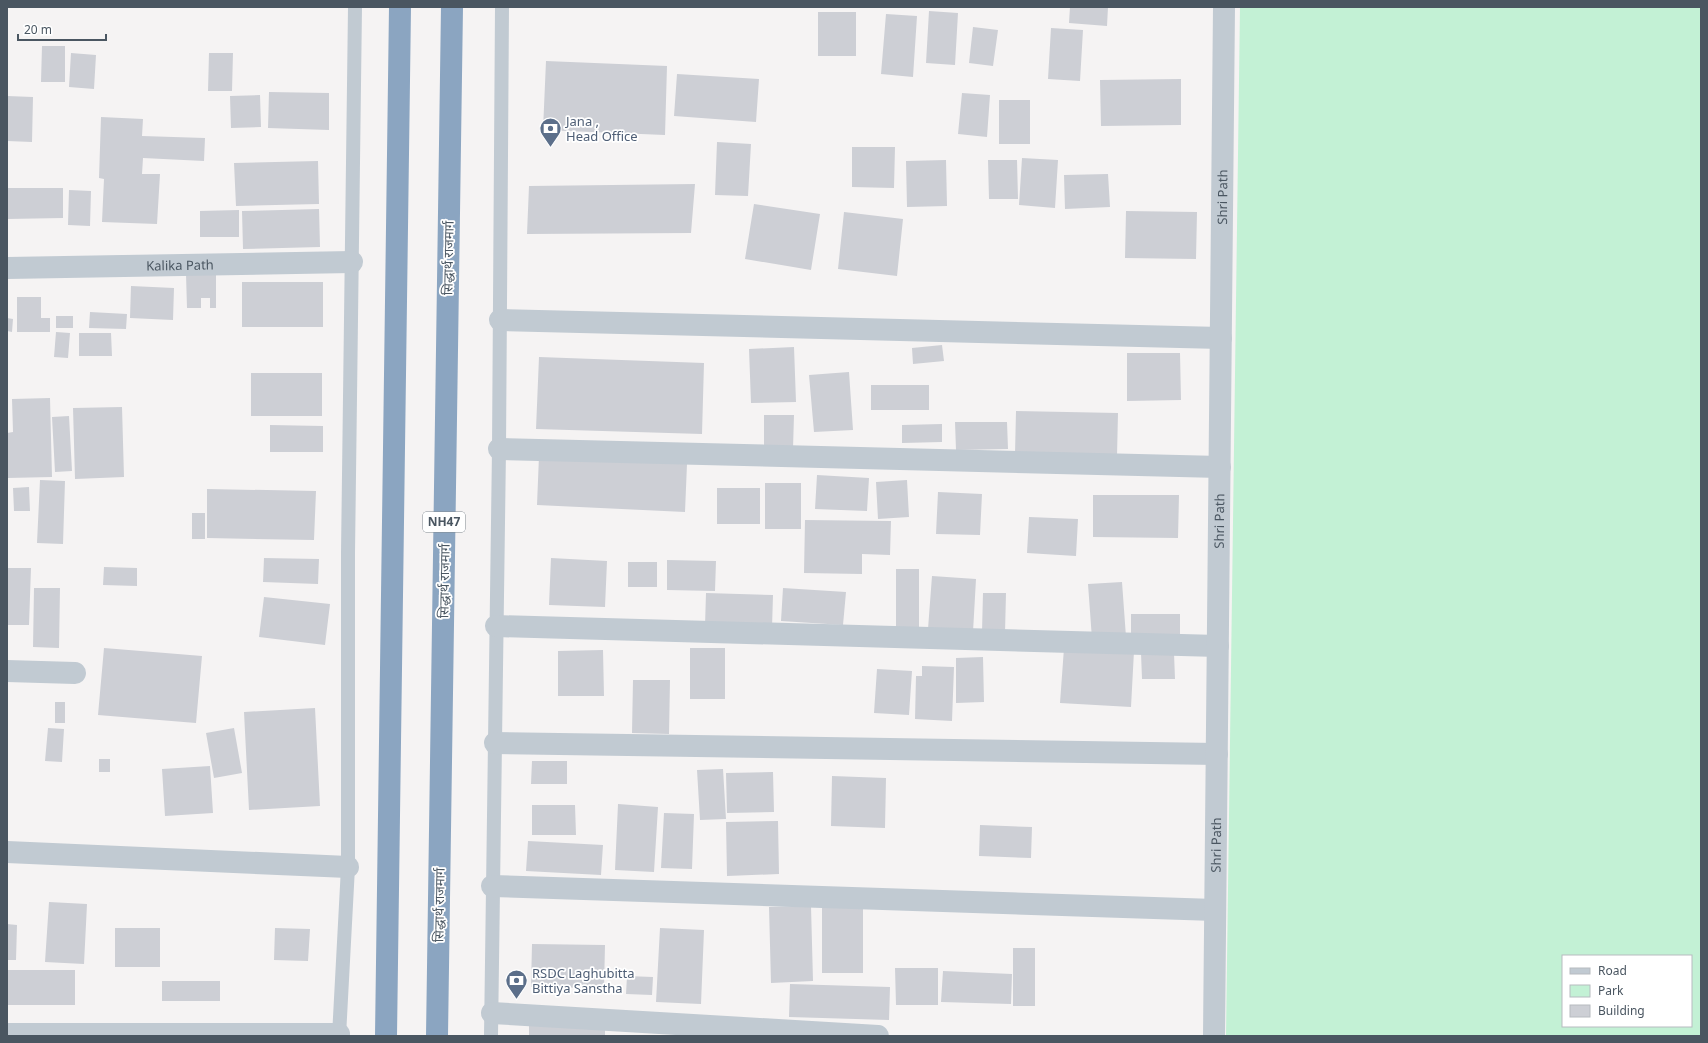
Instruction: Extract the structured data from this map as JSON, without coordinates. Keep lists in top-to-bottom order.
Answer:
{
  "streets": {
    "highway": ["सिद्धार्थ राजमार्ग", "NH47"],
    "street": ["Shri Path", "Kalika Path"]
  },
  "places": {
    "bank": ["Jana , Head Office", "RSDC Laghubitta Bittiya Sanstha"]
  },
  "legend": ["Road", "Park", "Building"],
  "scale_bar": "20 m"
}
